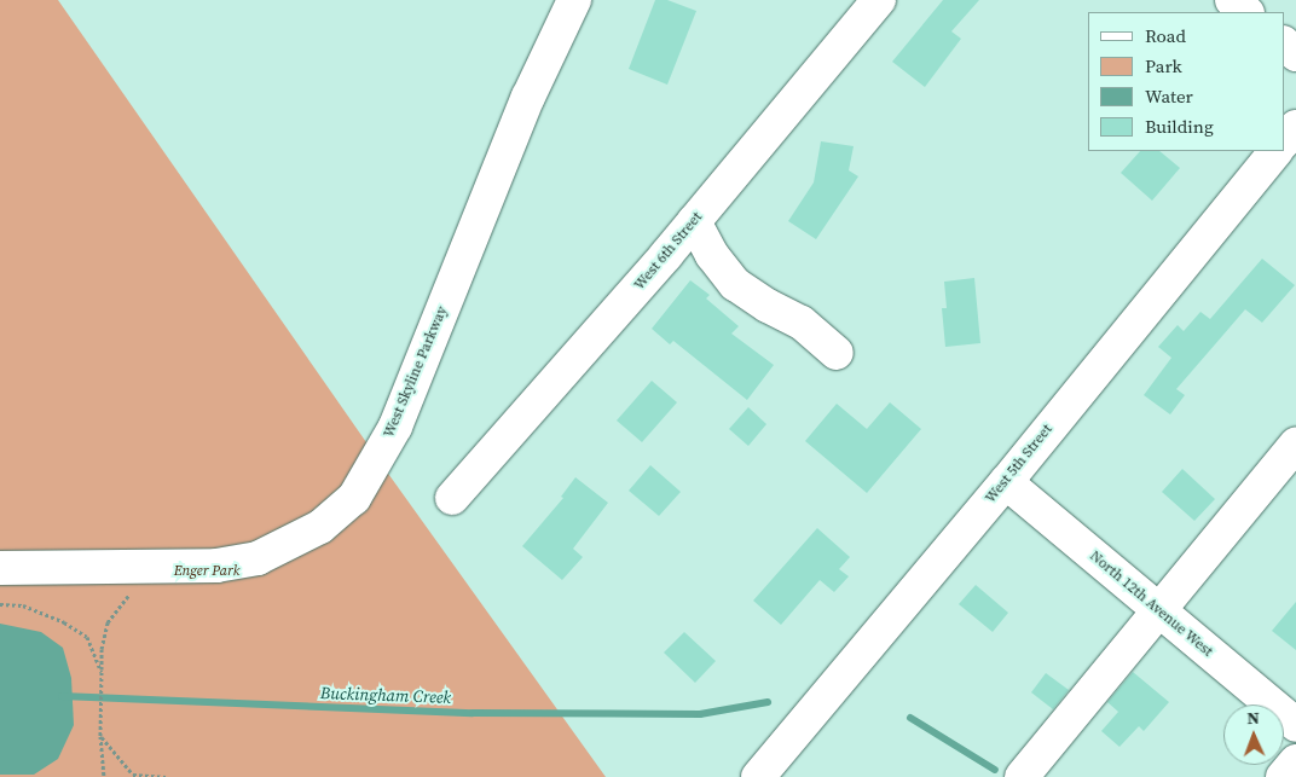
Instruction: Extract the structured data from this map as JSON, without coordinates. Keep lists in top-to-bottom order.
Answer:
{
  "streets": {
    "street": [
      "West 6th Street",
      "West Skyline Parkway",
      "West 5th Street",
      "North 12th Avenue West"
    ]
  },
  "crossings": [
    ["West 5th Street", "North 12th Avenue West"]
  ],
  "water": ["Buckingham Creek"],
  "parks": ["Enger Park"],
  "legend": [
    "Road",
    "Park",
    "Water",
    "Building"
  ],
  "north": "top"
}
